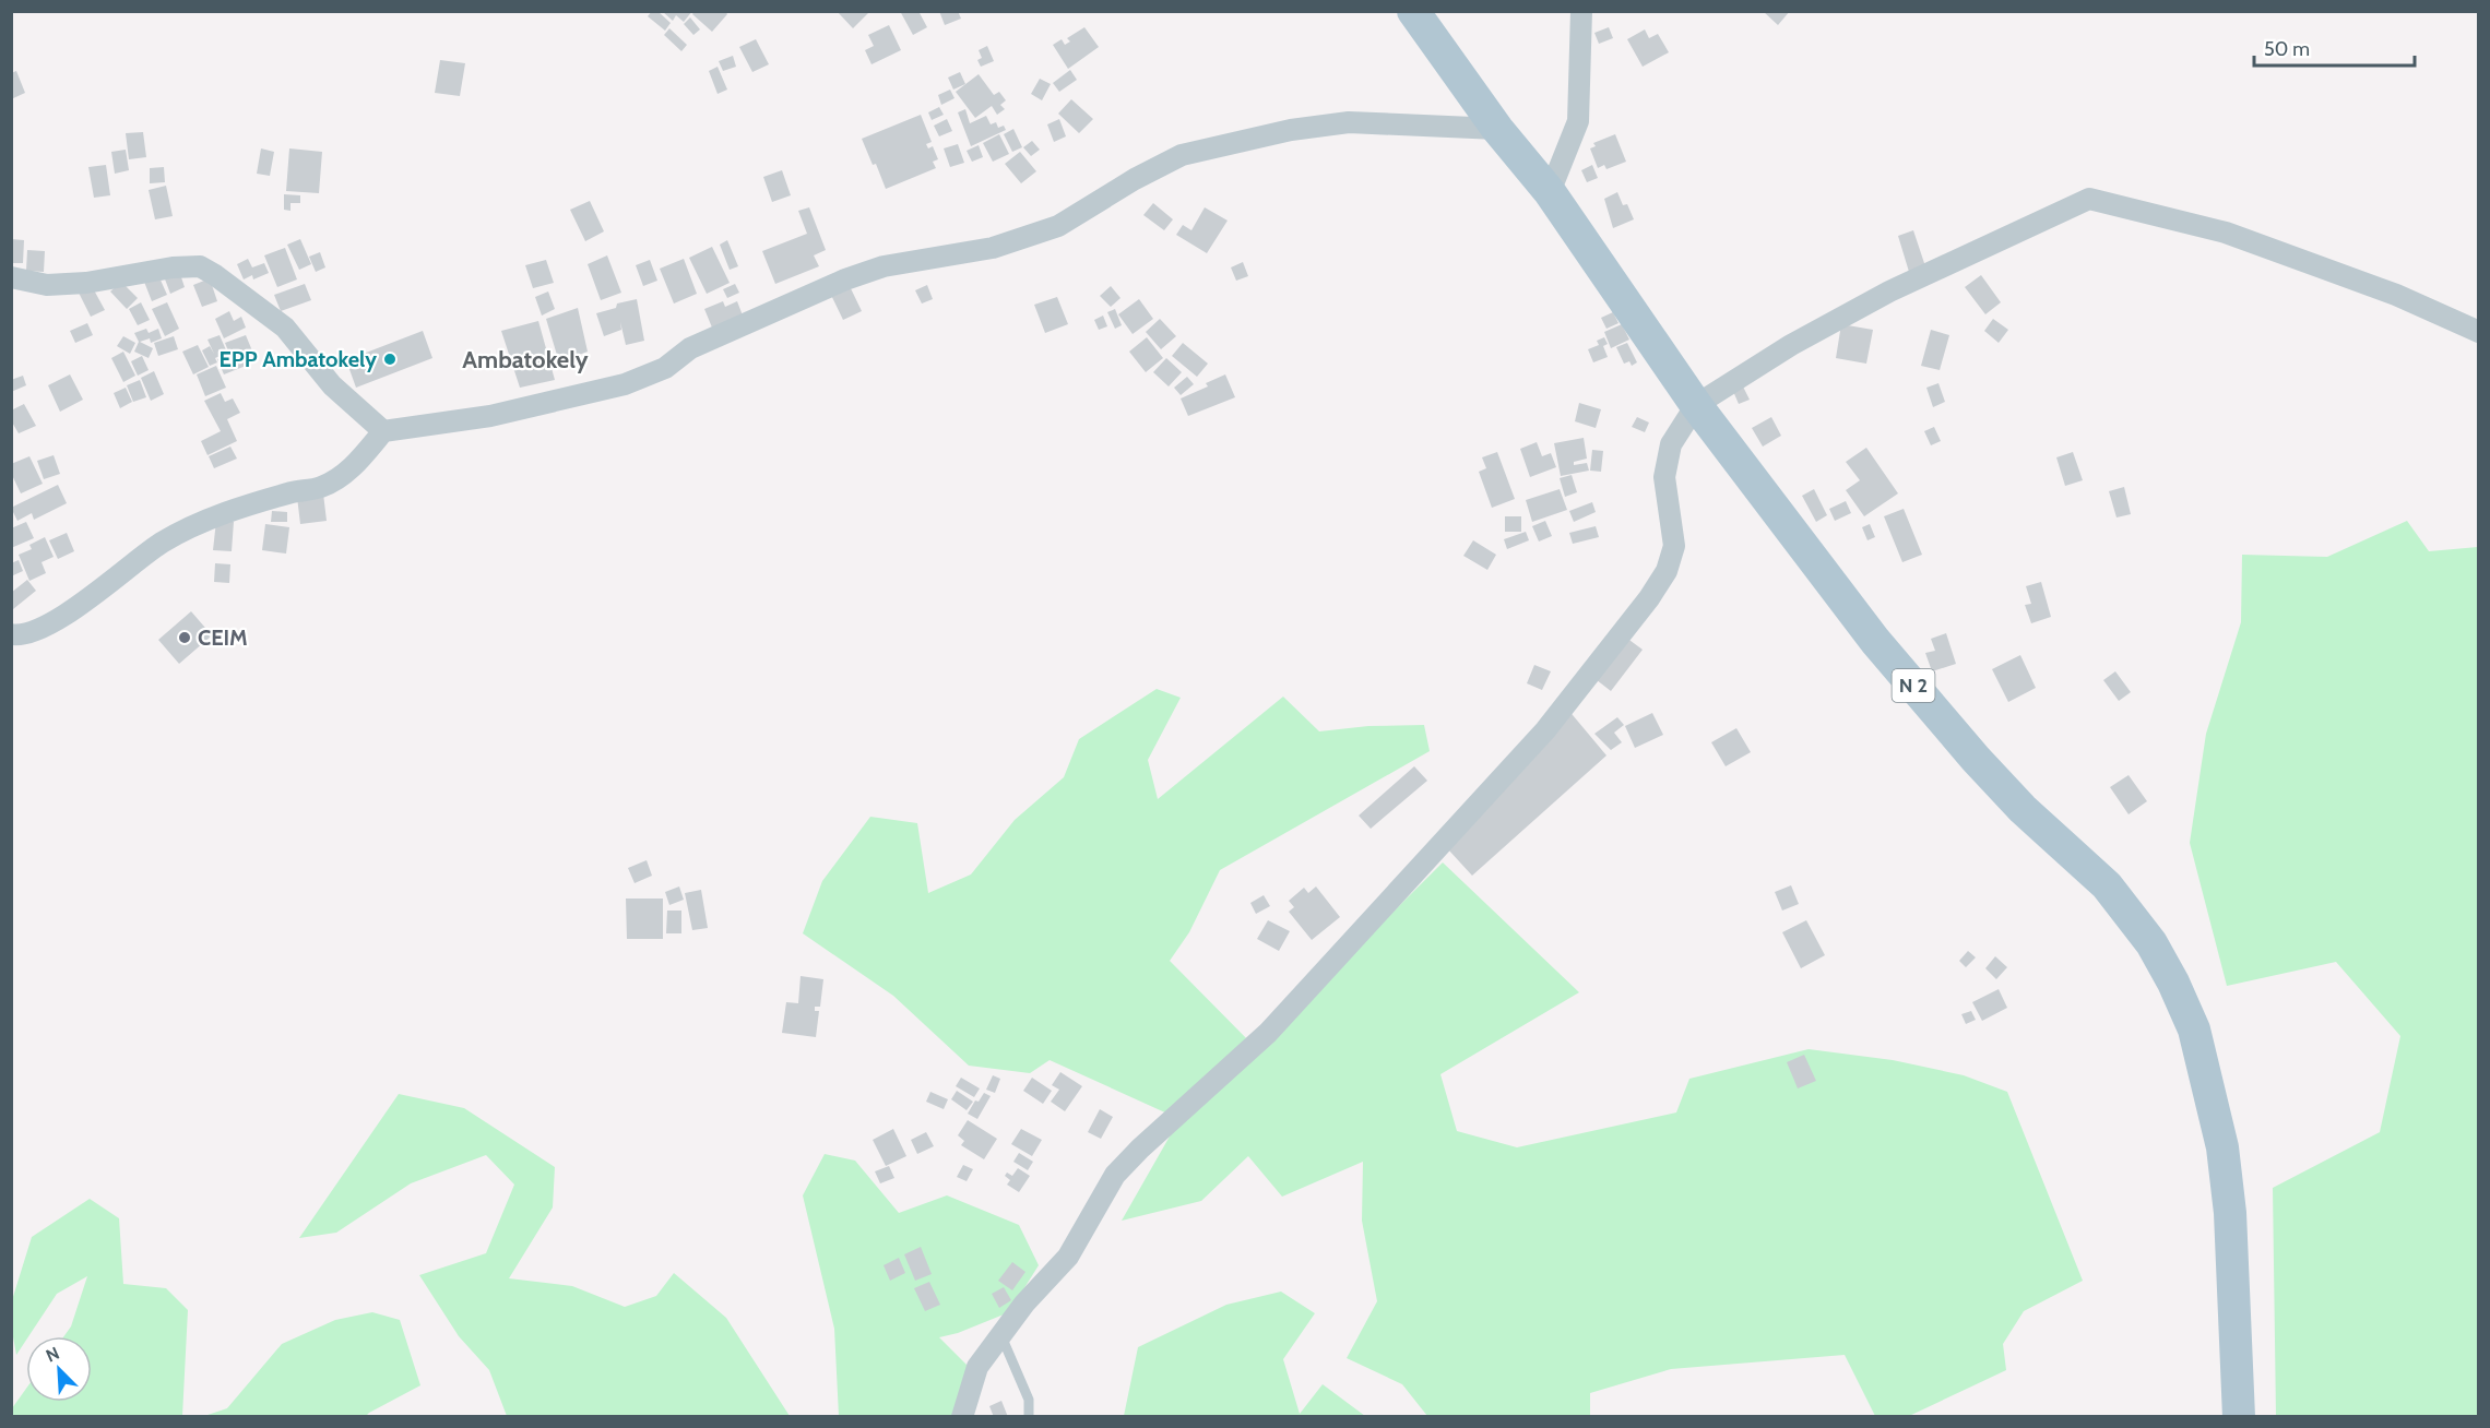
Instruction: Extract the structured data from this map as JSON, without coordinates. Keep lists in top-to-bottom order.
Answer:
{
  "streets": {
    "main road": ["N 2"]
  },
  "districts": ["Ambatokely"],
  "places": ["EPP Ambatokely", "CEIM"],
  "scale_bar": "50 m",
  "north": "top left"
}
